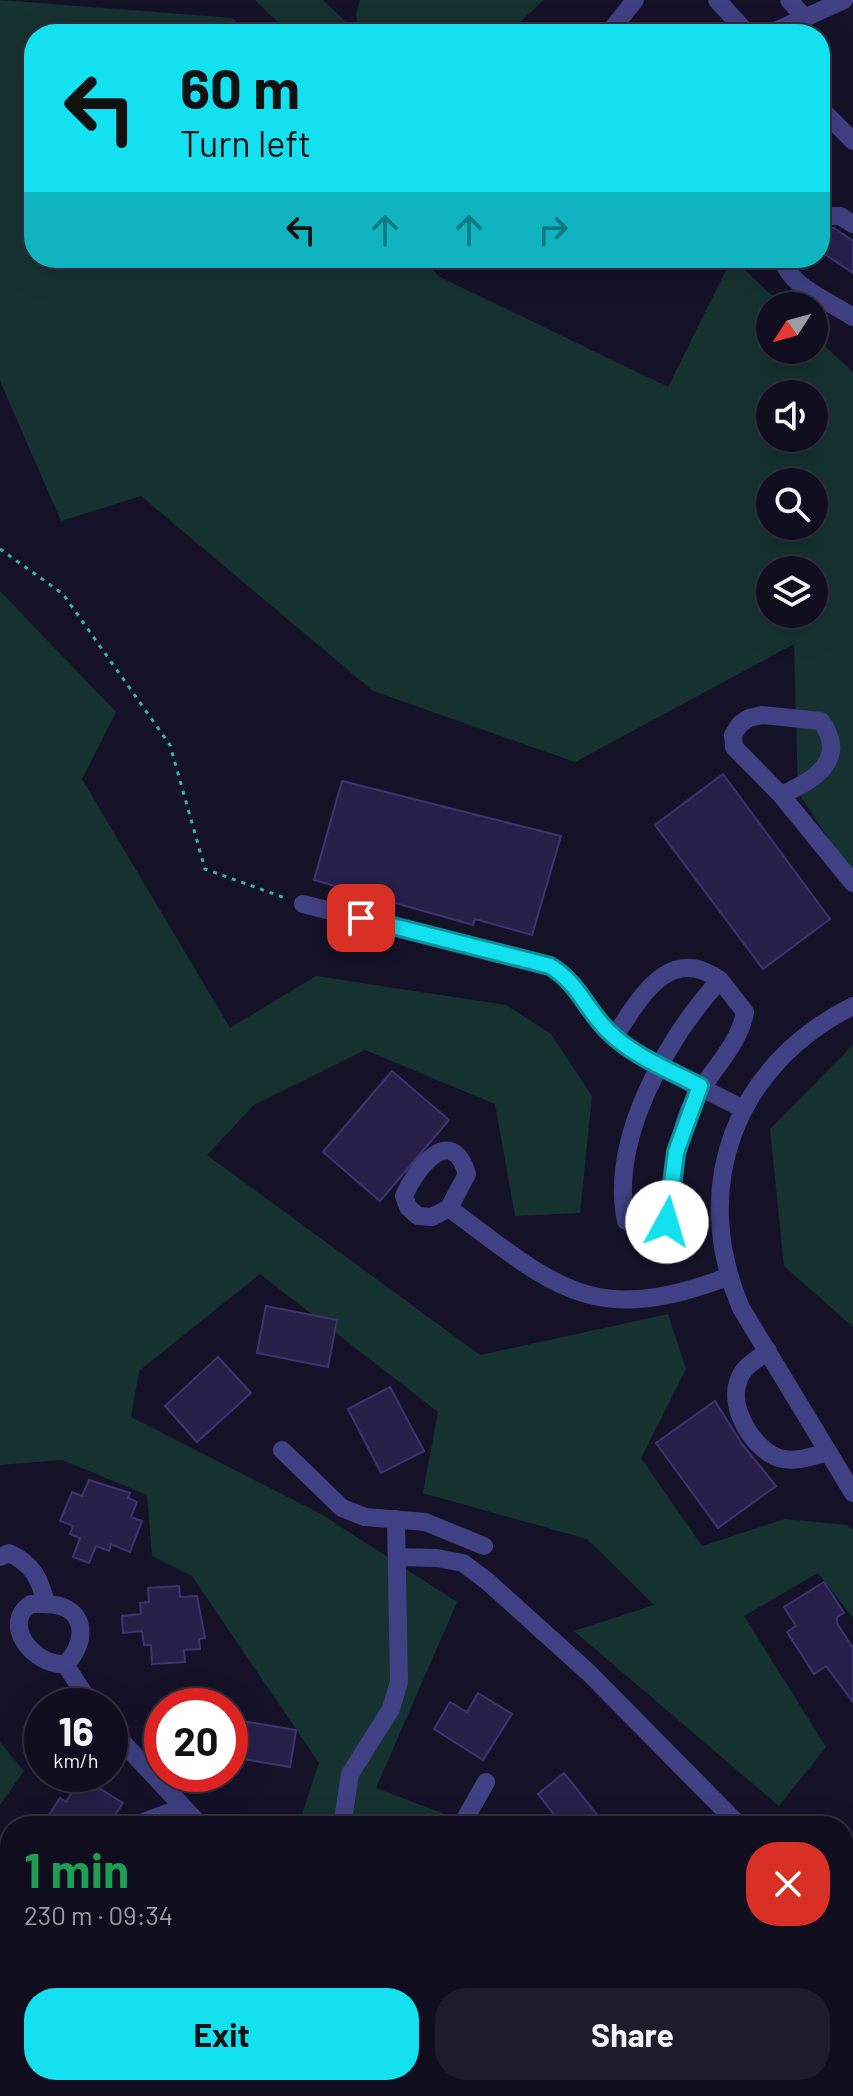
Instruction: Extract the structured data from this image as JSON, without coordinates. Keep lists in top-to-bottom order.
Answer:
{
  "north": "bottom left",
  "page": {
    "turn": ["60 m", "Turn left"],
    "speed": "16 km/h",
    "limit": "20",
    "heading": ["1 min", "230 m · 09:34"],
    "buttons": ["Exit", "Share"]
  }
}
